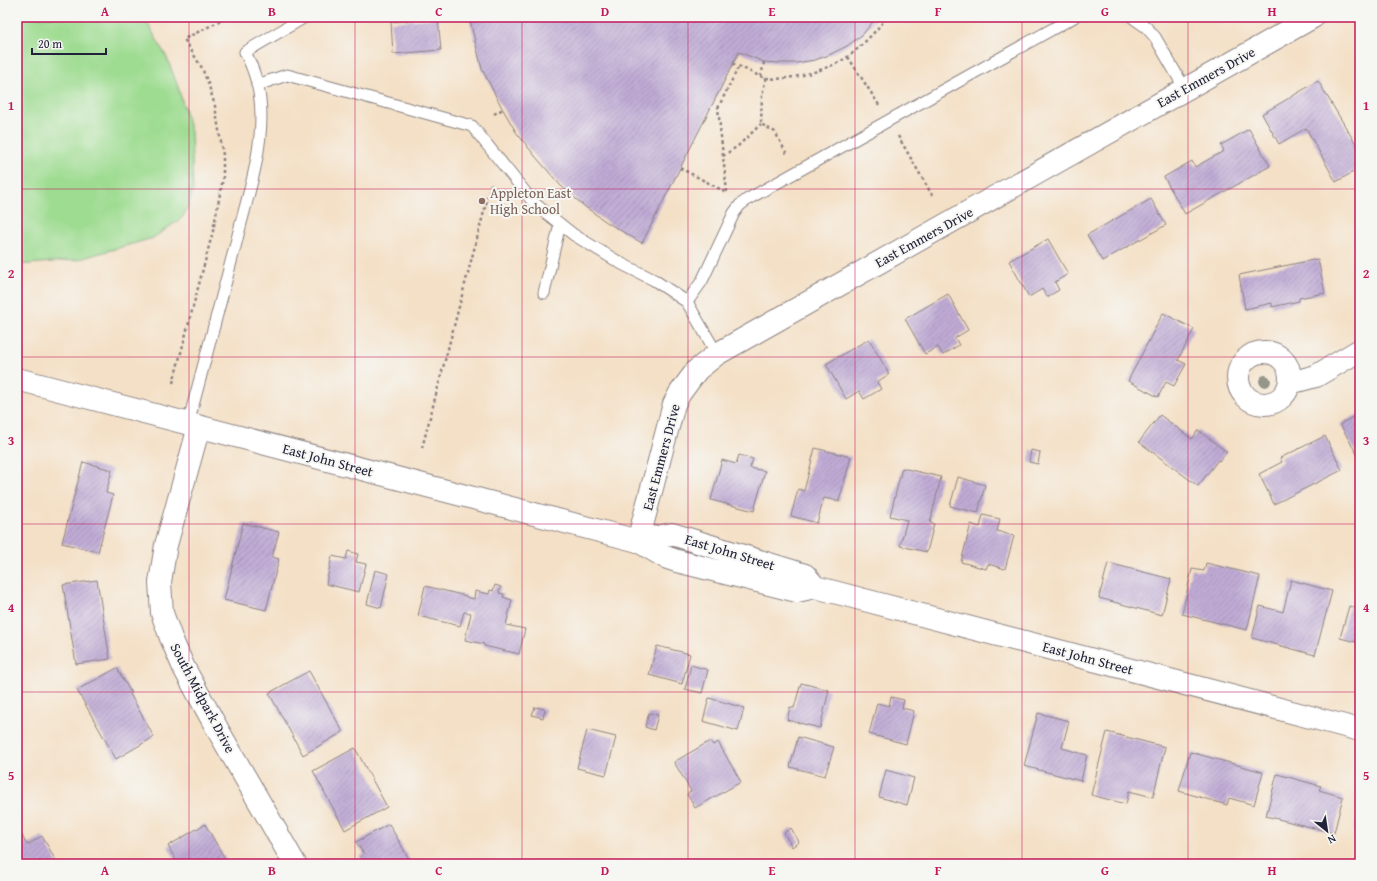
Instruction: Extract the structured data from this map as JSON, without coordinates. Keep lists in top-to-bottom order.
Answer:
{
  "streets": {
    "street": ["East Emmers Drive", "East John Street", "South Midpark Drive"]
  },
  "crossings": [
    ["East Emmers Drive", "East John Street"],
    ["East John Street", "South Midpark Drive"]
  ],
  "places": ["Appleton East High School"],
  "scale_bar": "20 m",
  "north": "bottom right",
  "grid": {
    "columns": [
      "A",
      "B",
      "C",
      "D",
      "E",
      "F",
      "G",
      "H"
    ],
    "rows": [
      "1",
      "2",
      "3",
      "4",
      "5"
    ]
  }
}
